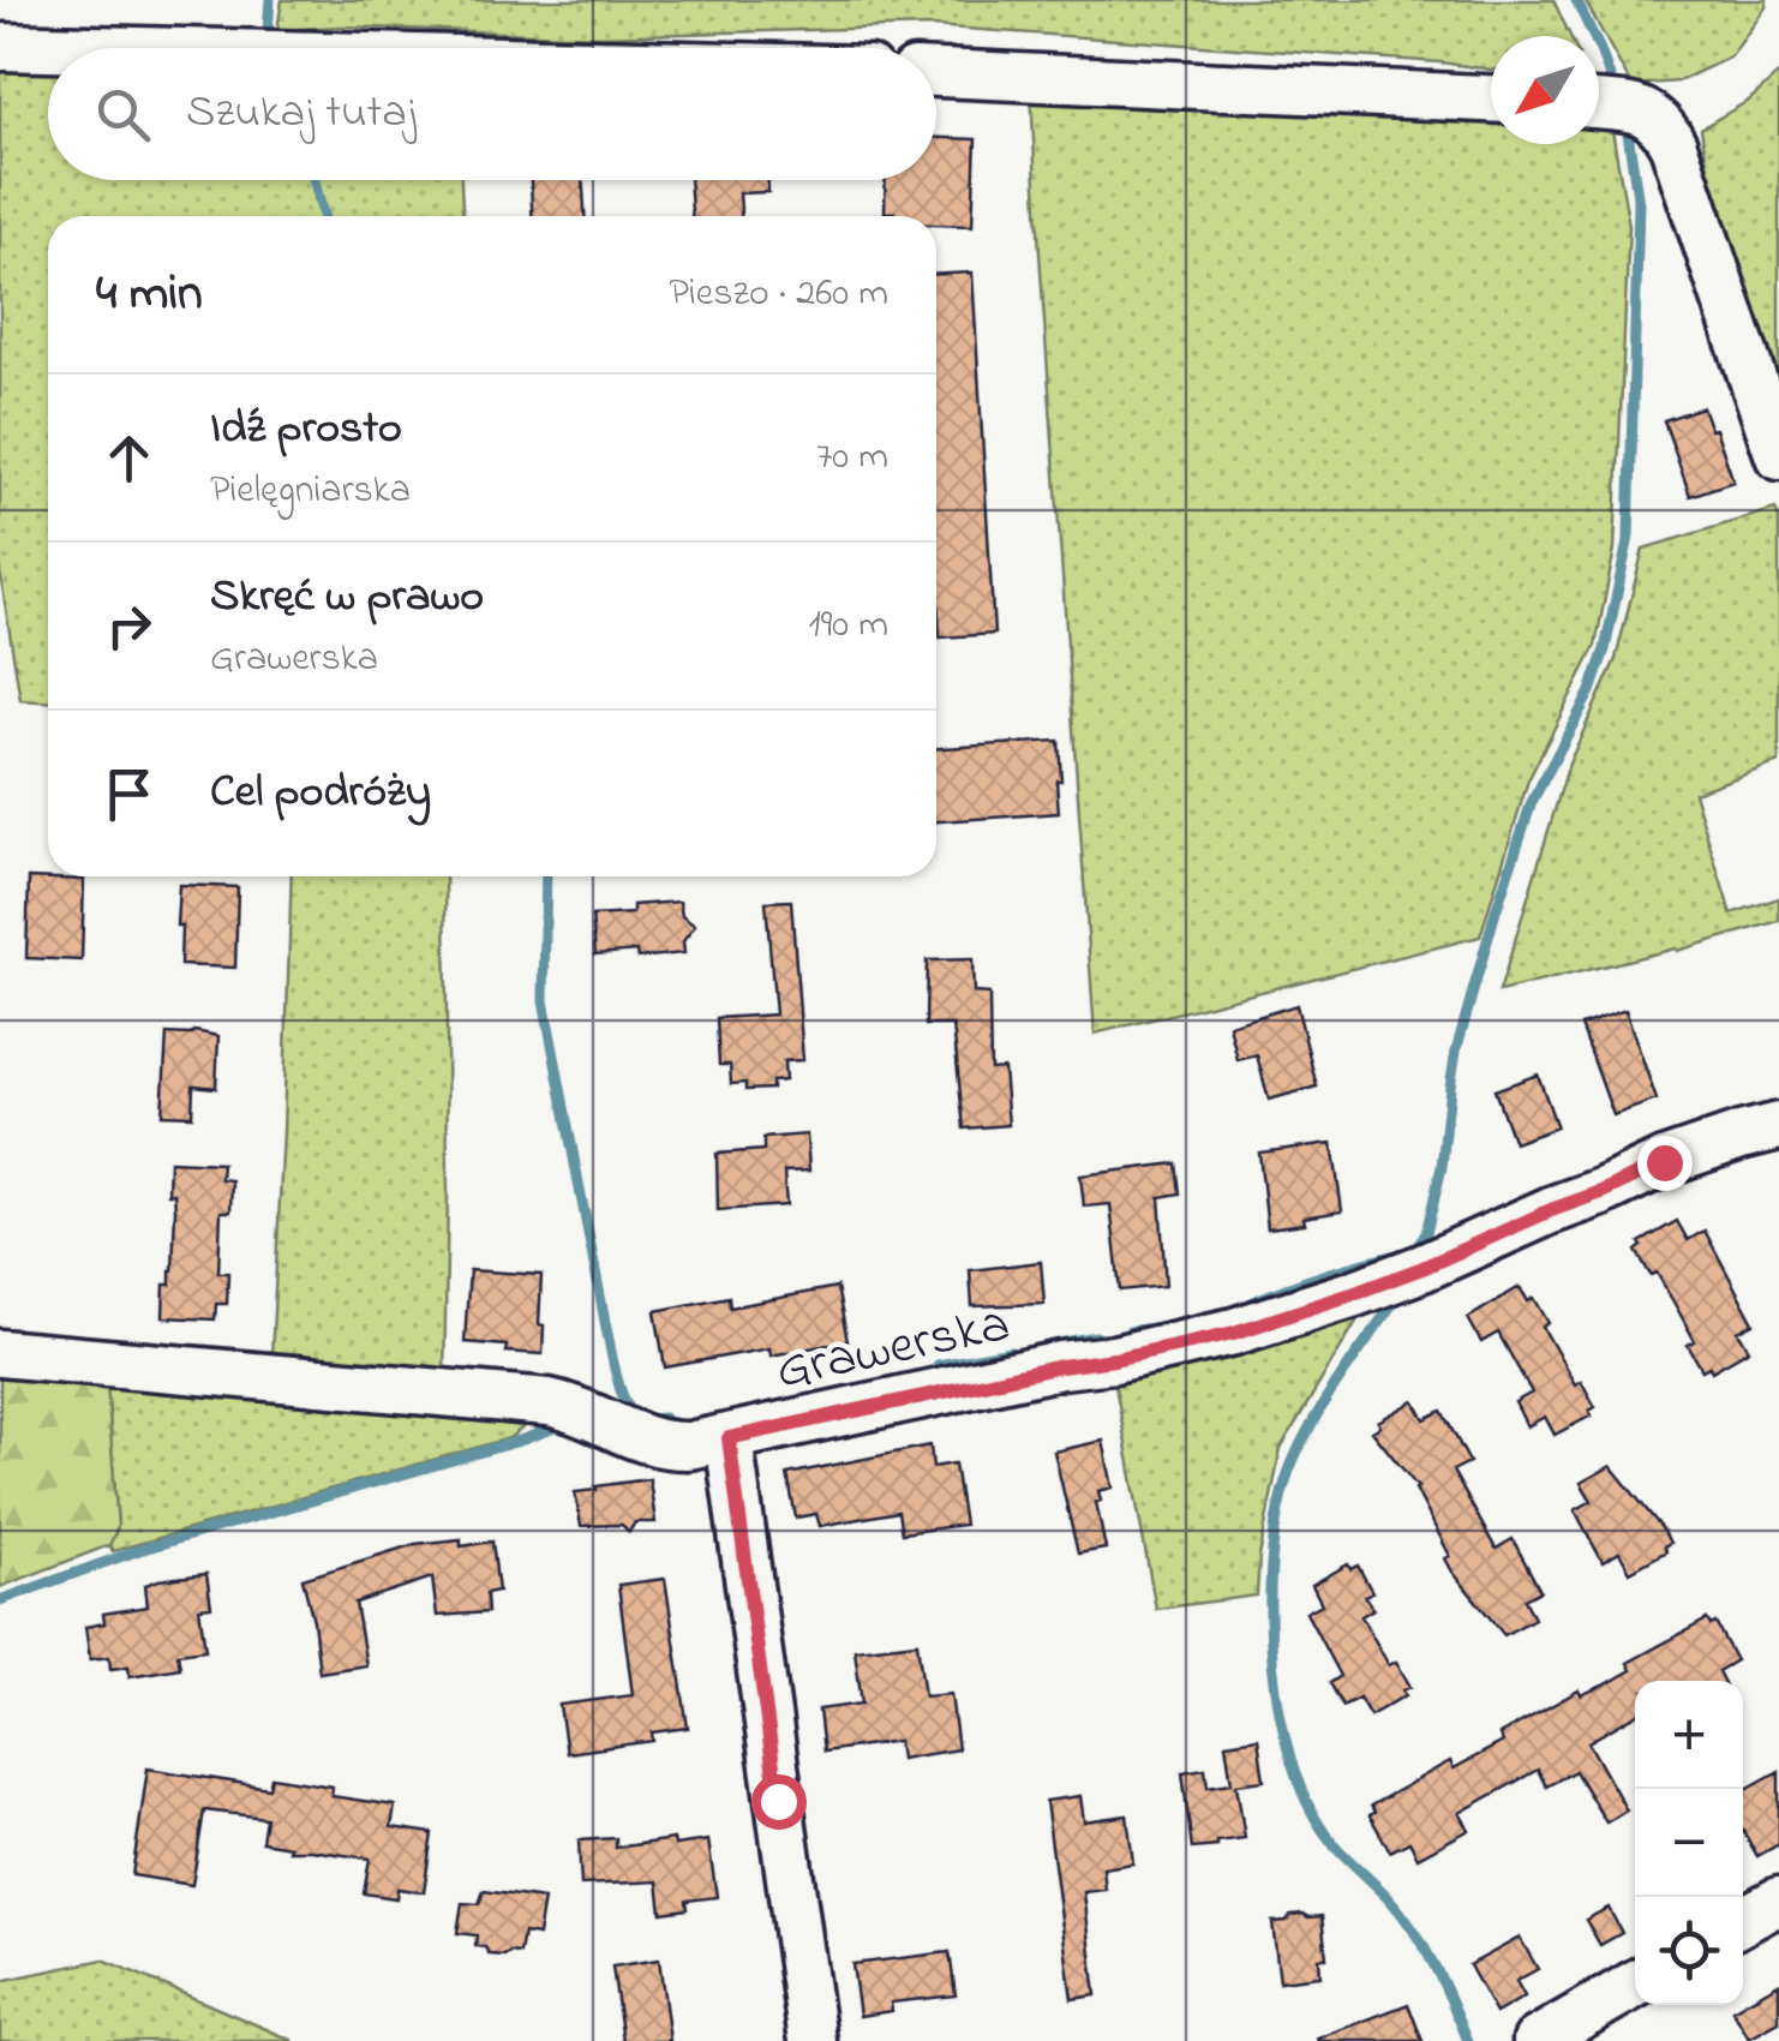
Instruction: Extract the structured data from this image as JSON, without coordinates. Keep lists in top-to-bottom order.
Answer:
{
  "streets": {
    "street": ["Grawerska"]
  },
  "north": "bottom left",
  "page": {
    "search": "Szukaj tutaj",
    "heading": ["4 min", "Pieszo · 260 m"],
    "list": [
      ["Idź prosto", "Pielęgniarska", "70 m"],
      ["Skręć w prawo", "Grawerska", "190 m"],
      "Cel podróży"
    ],
    "map_buttons": ["+", "−"]
  }
}
